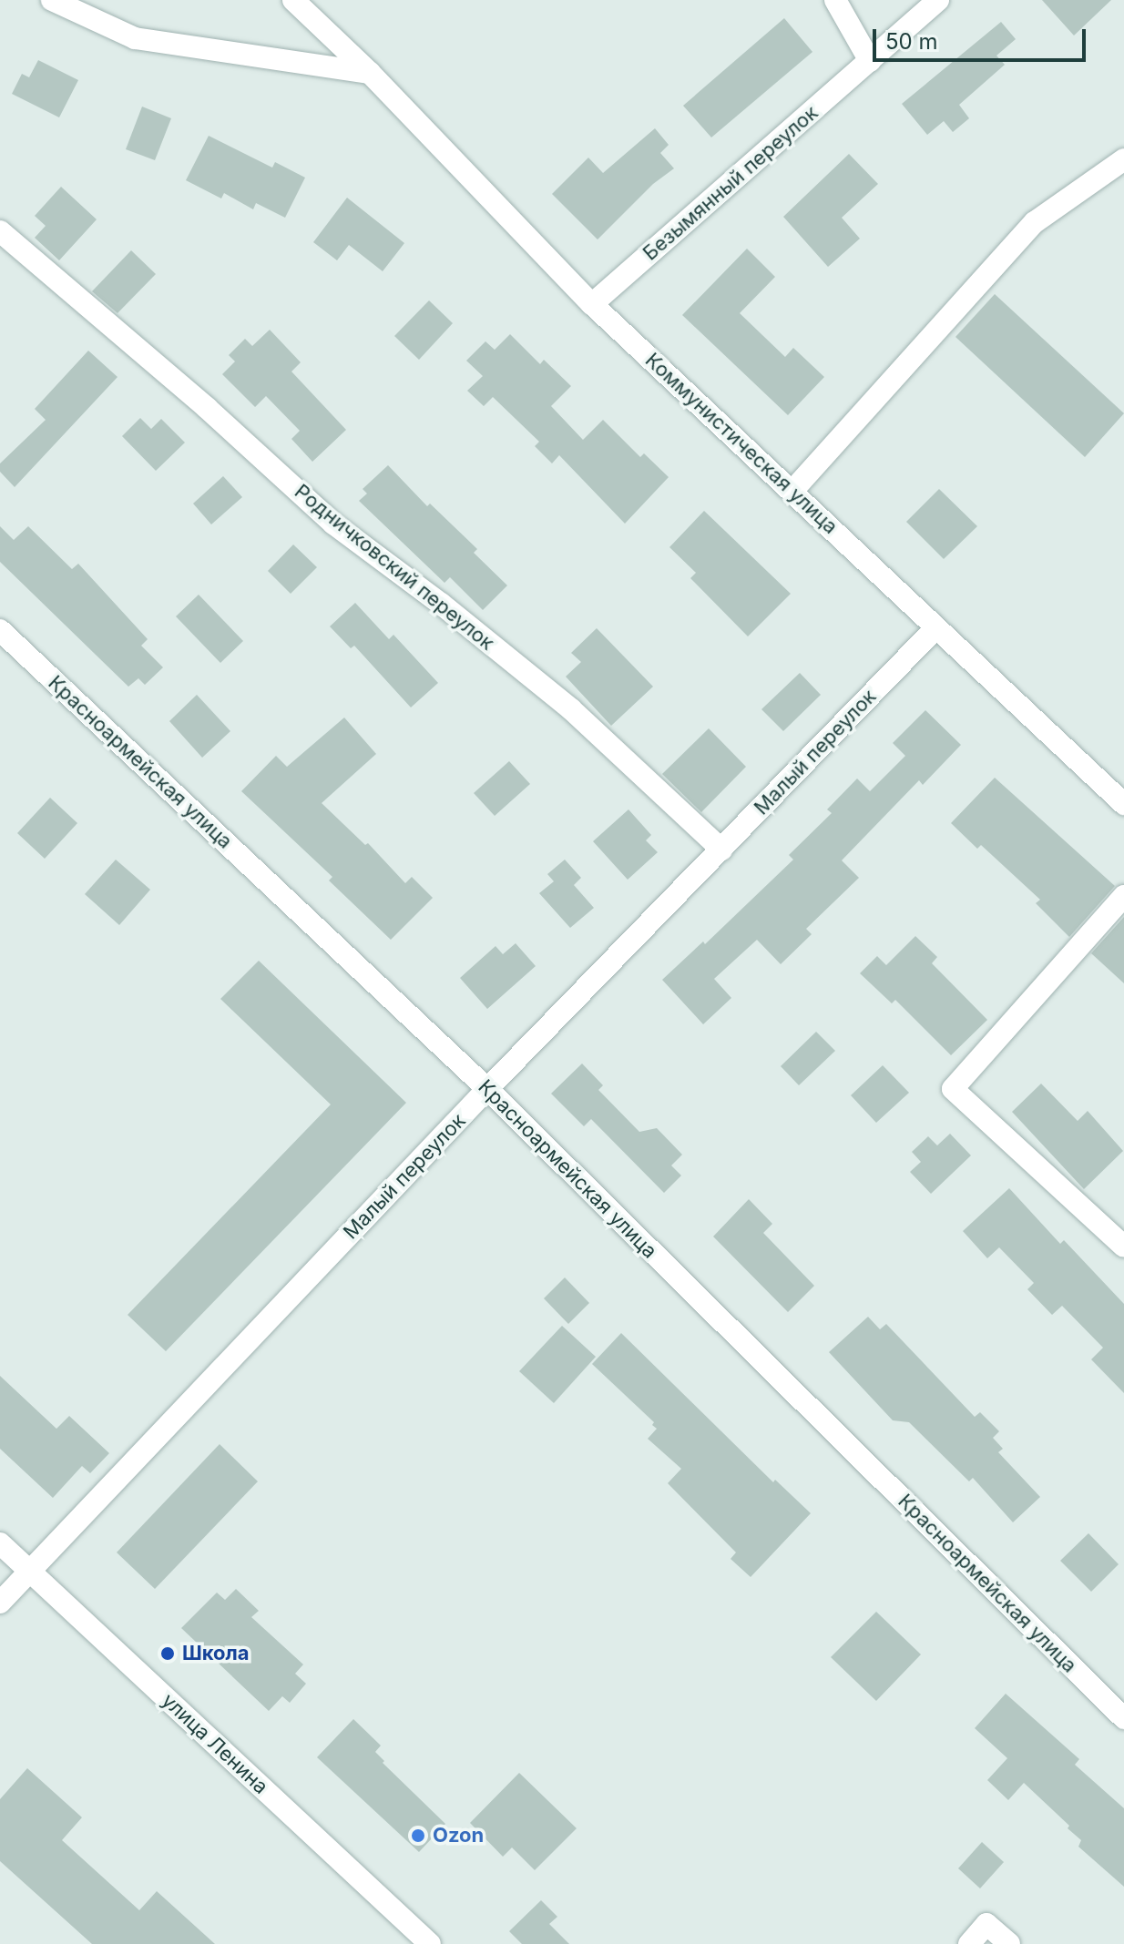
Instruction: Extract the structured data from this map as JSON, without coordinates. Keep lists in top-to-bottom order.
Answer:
{
  "streets": {
    "street": [
      "Безымянный переулок",
      "Коммунистическая улица",
      "Родничковский переулок",
      "Малый переулок",
      "Красноармейская улица",
      "улица Ленина"
    ]
  },
  "crossings": [
    ["Безымянный переулок", "Коммунистическая улица"],
    ["Коммунистическая улица", "Малый переулок"],
    ["Родничковский переулок", "Малый переулок"],
    ["Малый переулок", "Красноармейская улица"],
    ["Малый переулок", "улица Ленина"]
  ],
  "places": ["Школа", "Ozon"],
  "scale_bar": "50 m"
}
